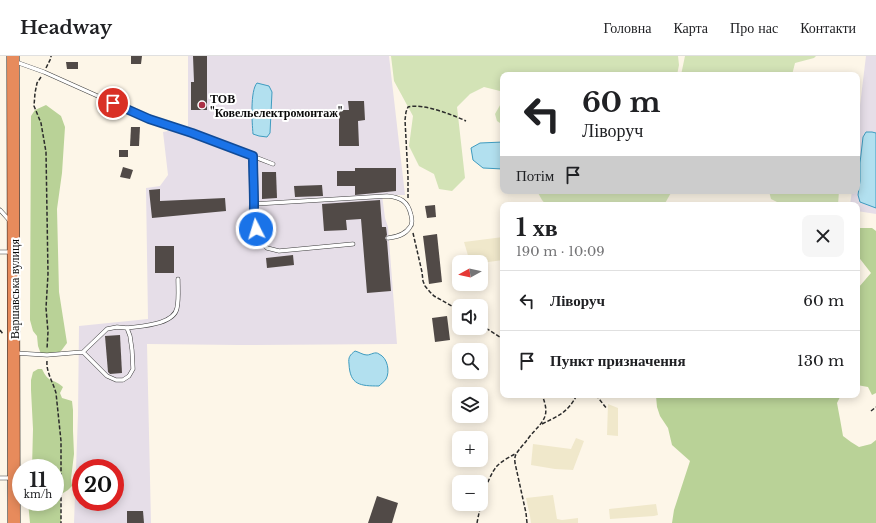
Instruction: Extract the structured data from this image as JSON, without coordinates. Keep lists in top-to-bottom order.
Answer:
{
  "streets": {
    "highway": ["Варшавська вулиця"]
  },
  "places": ["ТОВ \"Ковельелектромонтаж\""],
  "north": "left",
  "page": {
    "header": "Headway",
    "nav": [
      "Головна",
      "Карта",
      "Про нас",
      "Контакти"
    ],
    "turn": ["60 m", "Ліворуч"],
    "then": "Потім",
    "heading": ["1 хв", "190 m · 10:09"],
    "map_buttons": ["+", "−"],
    "list": [
      {
        "name": "Ліворуч",
        "value": "60 m"
      },
      {
        "name": "Пункт призначення",
        "value": "130 m"
      }
    ],
    "speed": "11 km/h",
    "limit": "20"
  }
}
